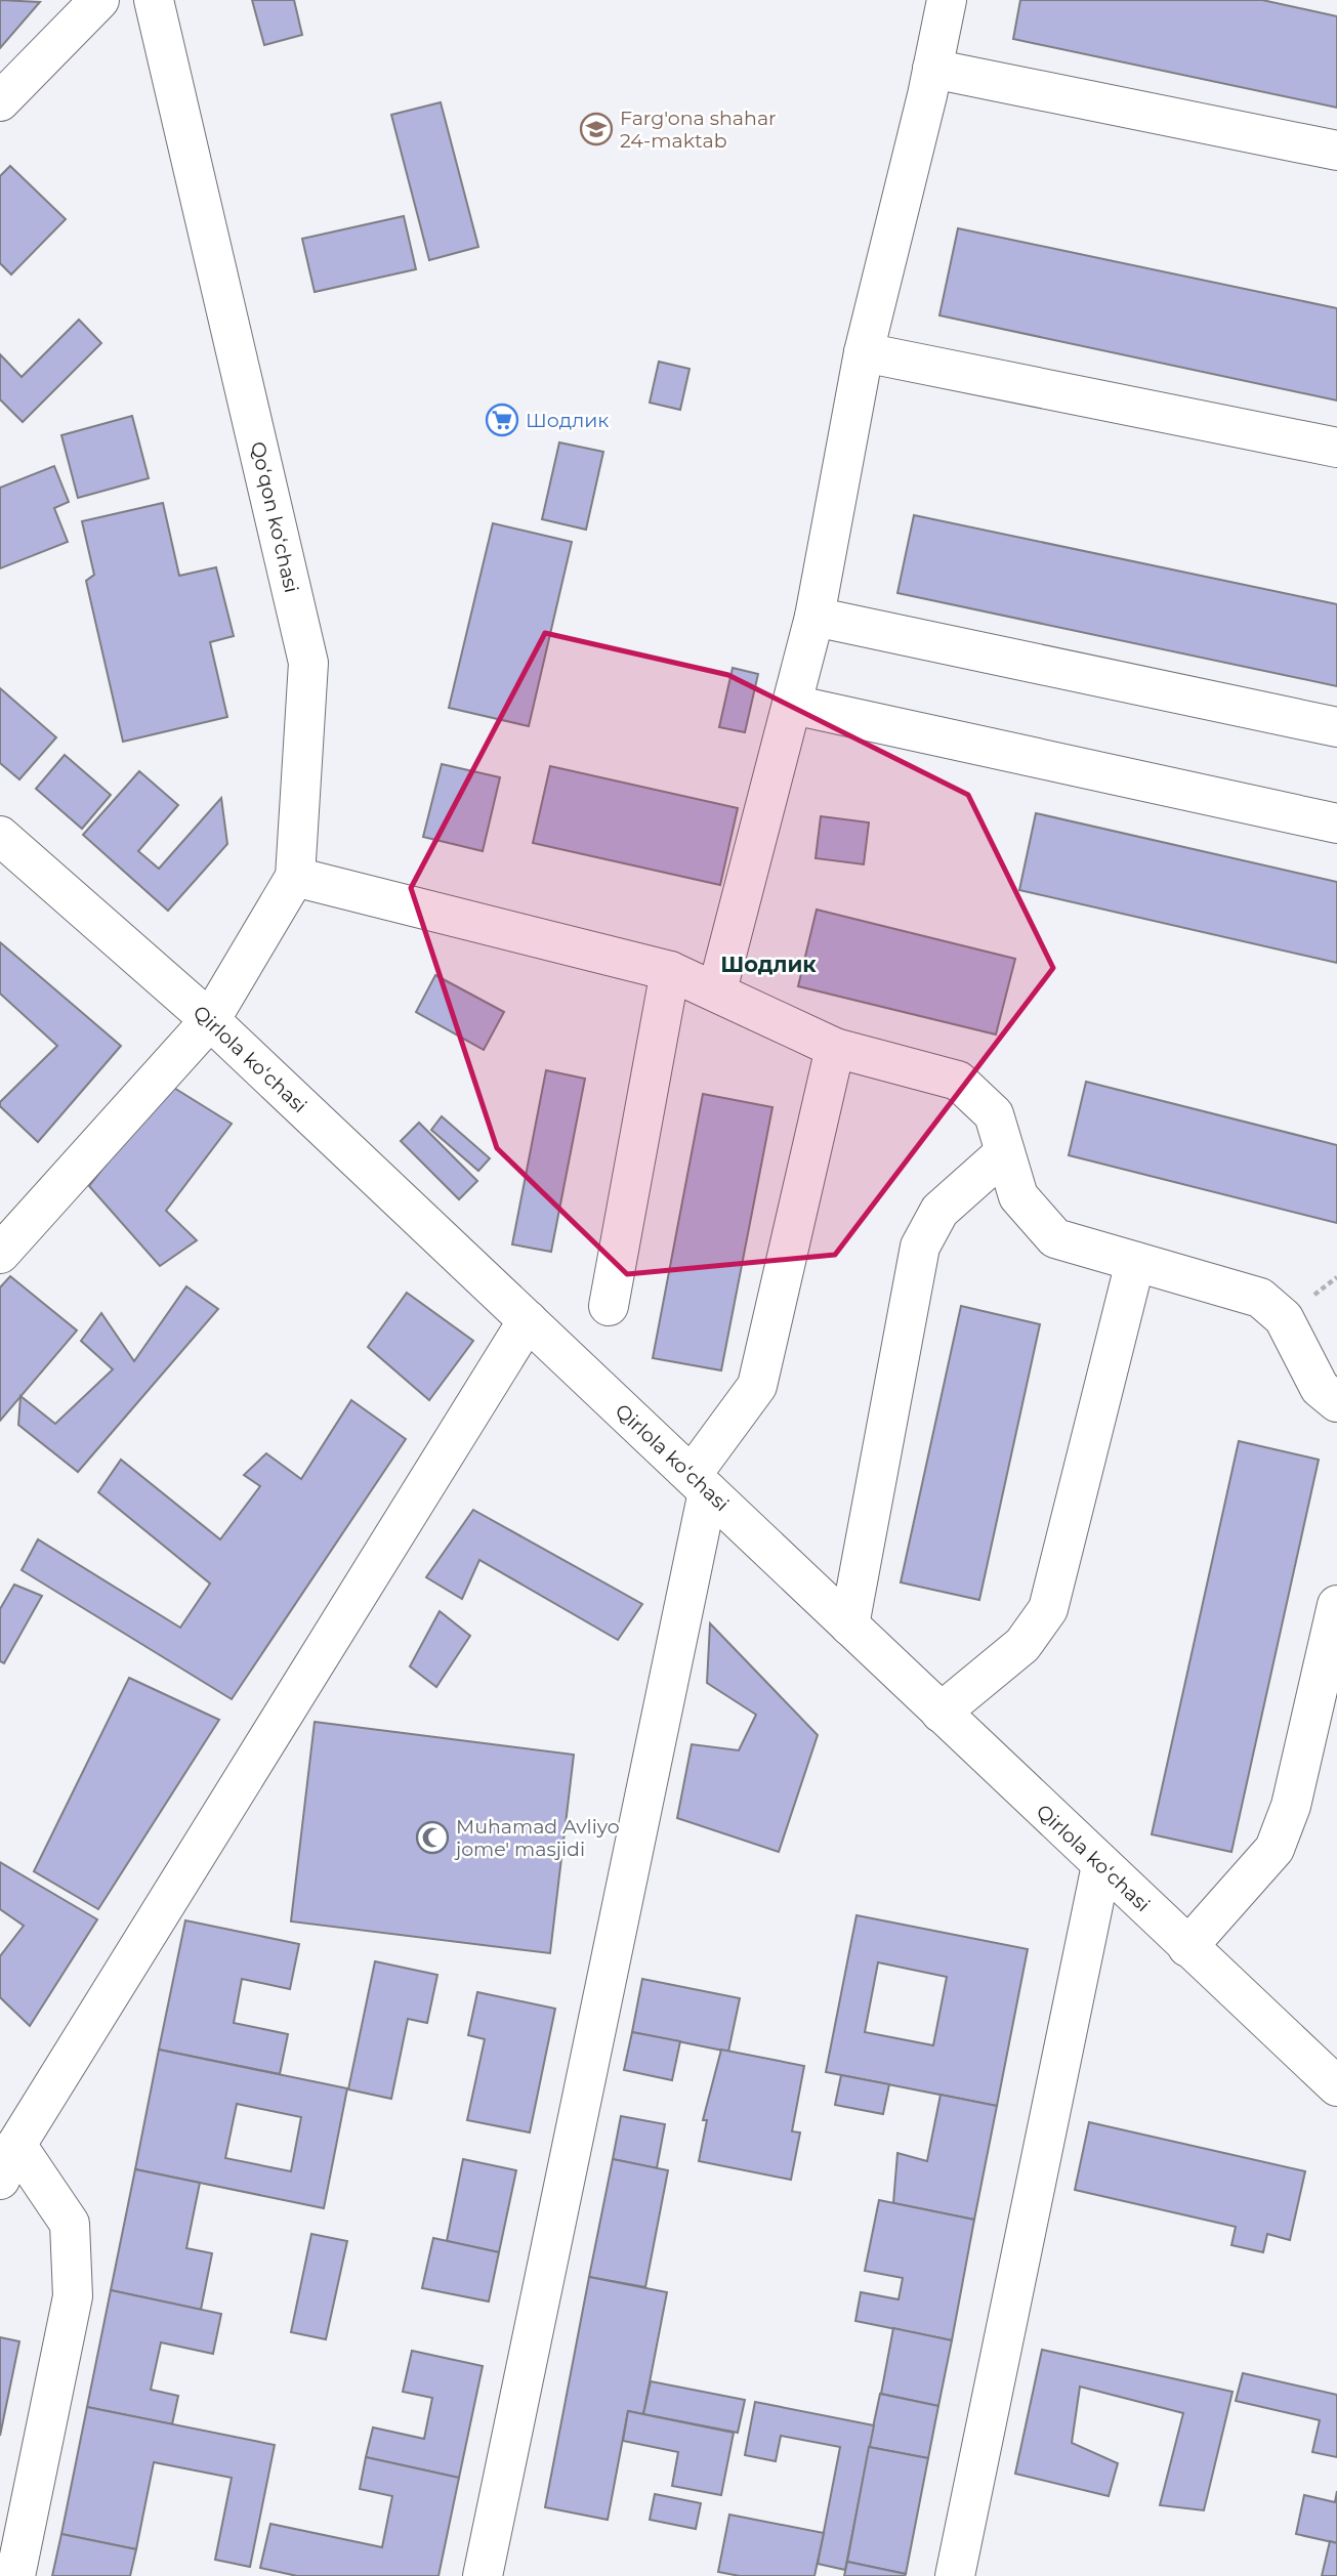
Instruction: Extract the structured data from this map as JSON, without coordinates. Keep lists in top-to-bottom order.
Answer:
{
  "streets": {
    "street": ["Qoʻqon koʻchasi", "Qirlola koʻchasi"]
  },
  "crossings": [
    ["Qoʻqon koʻchasi", "Qirlola koʻchasi"]
  ],
  "districts": ["Шодлик"],
  "places": {
    "school or university": ["Farg'ona shahar 24-maktab"],
    "supermarket": ["Шодлик"],
    "mosque": ["Muhamad Avliyo jome' masjidi"]
  }
}
